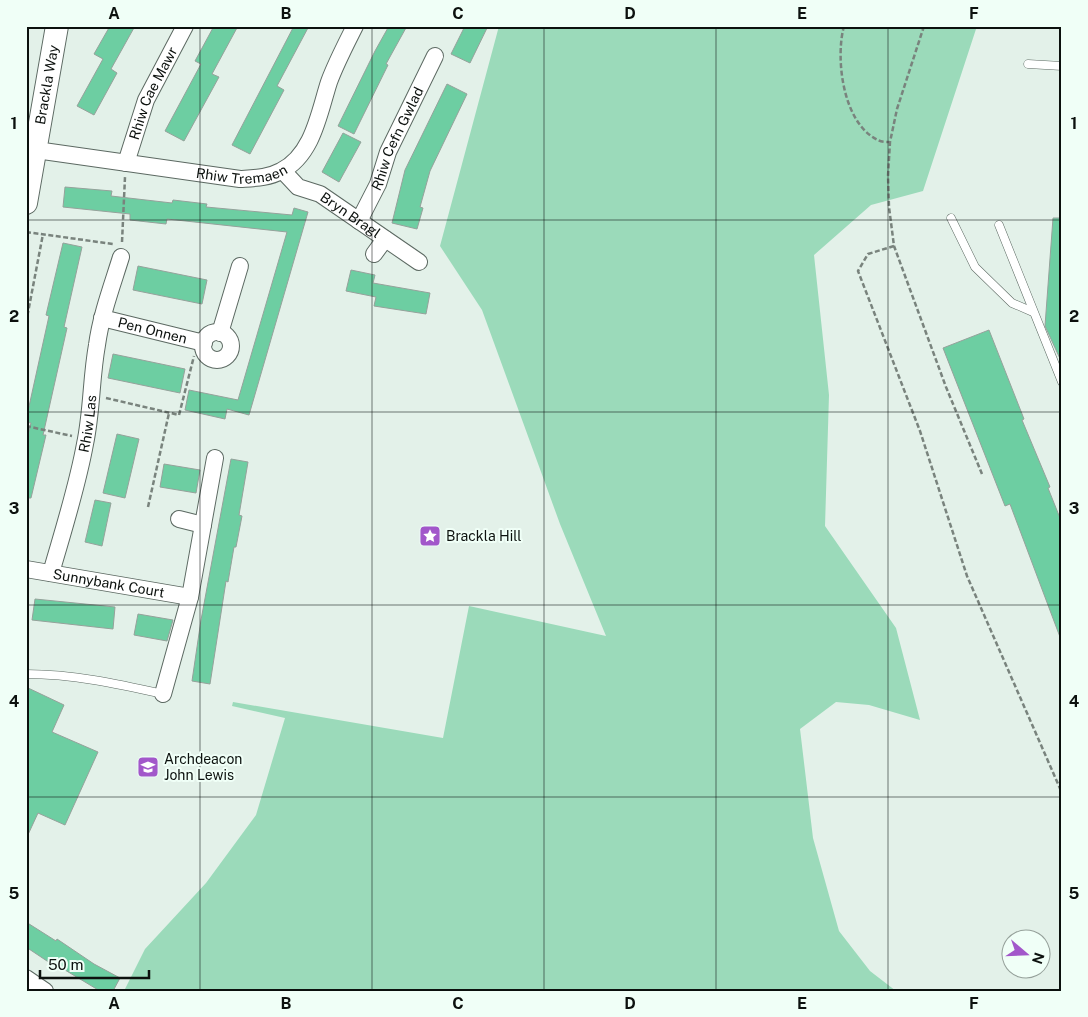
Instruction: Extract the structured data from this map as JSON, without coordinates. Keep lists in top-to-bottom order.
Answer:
{
  "streets": {
    "street": [
      "Brackla Way",
      "Rhiw Cae Mawr",
      "Rhiw Cefn Gwlad",
      "Rhiw Tremaen",
      "Bryn Bragl",
      "Pen Onnen",
      "Rhiw Las",
      "Sunnybank Court"
    ]
  },
  "crossings": [
    ["Brackla Way", "Rhiw Tremaen"],
    ["Rhiw Cae Mawr", "Rhiw Tremaen"],
    ["Rhiw Cefn Gwlad", "Bryn Bragl"],
    ["Rhiw Tremaen", "Bryn Bragl"],
    ["Pen Onnen", "Rhiw Las"],
    ["Rhiw Las", "Sunnybank Court"]
  ],
  "places": {
    "place": ["Brackla Hill"],
    "school or university": ["Archdeacon John Lewis"]
  },
  "scale_bar": "50 m",
  "north": "right",
  "grid": {
    "columns": [
      "A",
      "B",
      "C",
      "D",
      "E",
      "F"
    ],
    "rows": [
      "1",
      "2",
      "3",
      "4",
      "5"
    ]
  }
}
